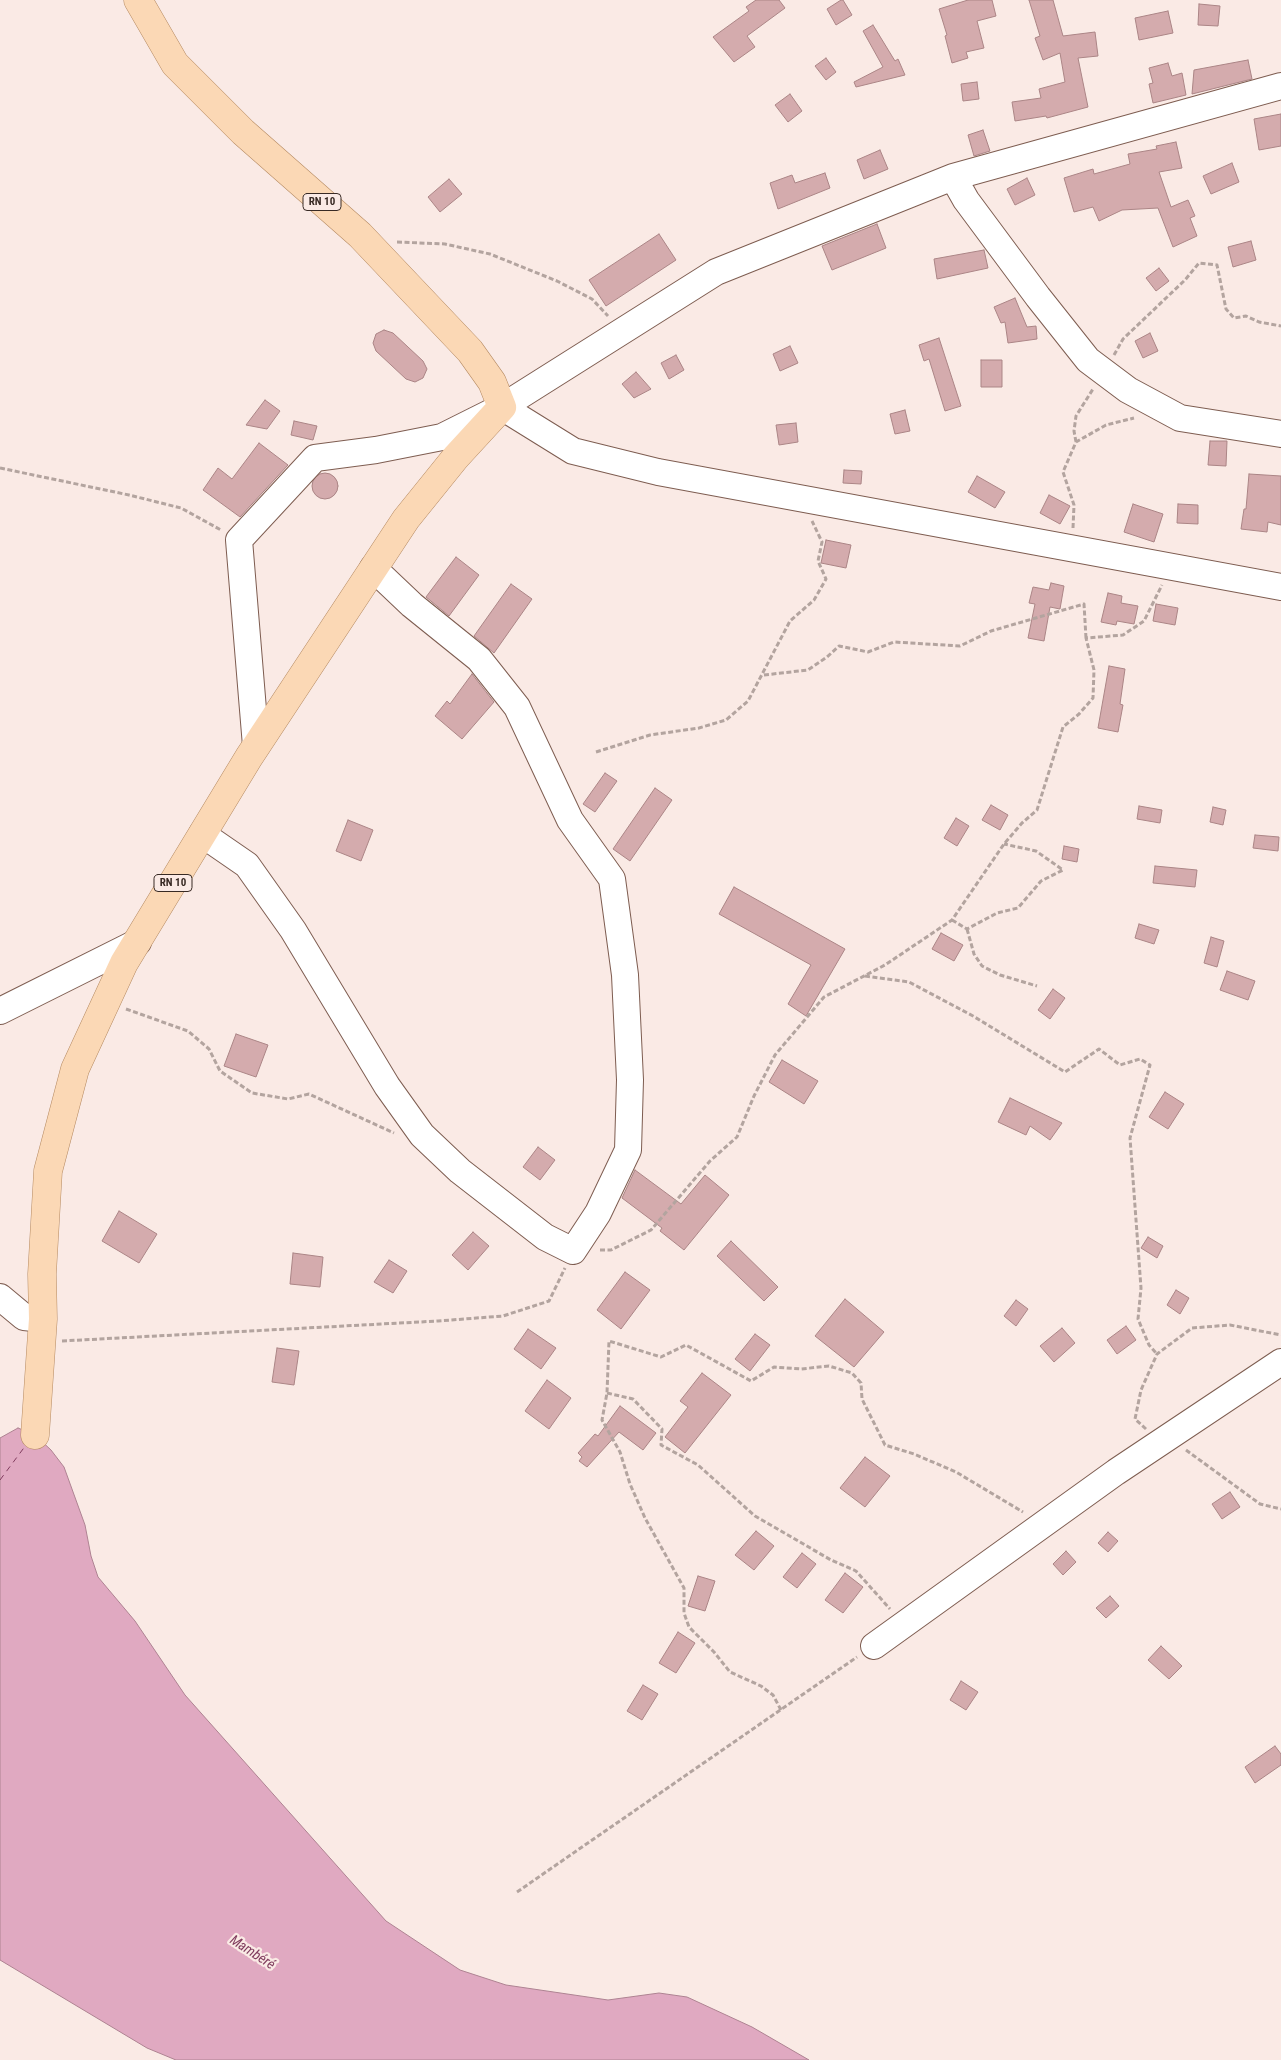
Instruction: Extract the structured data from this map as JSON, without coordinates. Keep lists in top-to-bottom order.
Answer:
{
  "streets": {
    "main road": ["RN 10"]
  },
  "water": ["Mambéré"]
}
